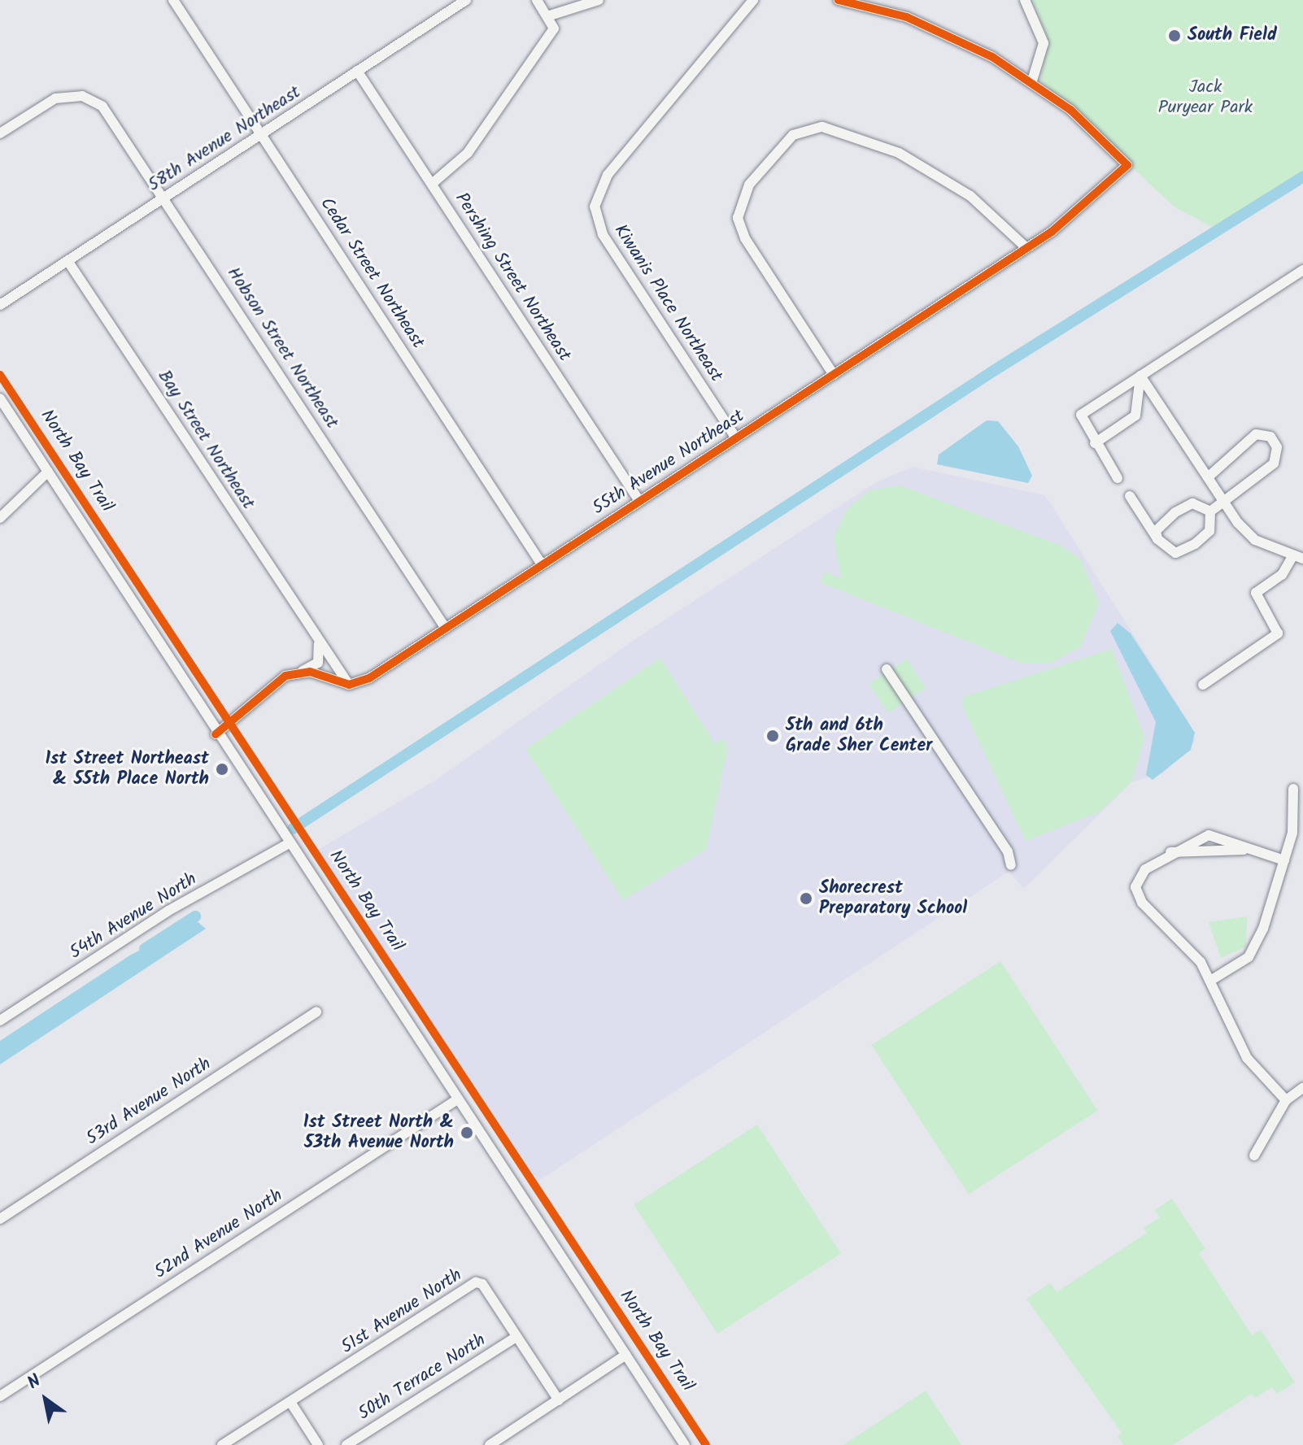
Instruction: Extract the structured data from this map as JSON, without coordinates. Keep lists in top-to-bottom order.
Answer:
{
  "streets": {
    "street": [
      "58th Avenue Northeast",
      "Cedar Street Northeast",
      "Pershing Street Northeast",
      "Kiwanis Place Northeast",
      "Hobson Street Northeast",
      "Bay Street Northeast",
      "55th Avenue Northeast",
      "54th Avenue North",
      "53rd Avenue North",
      "52nd Avenue North",
      "51st Avenue North",
      "50th Terrace North"
    ],
    "cycle path": ["North Bay Trail"]
  },
  "crossings": [
    ["58th Avenue Northeast", "Cedar Street Northeast"],
    ["58th Avenue Northeast", "Pershing Street Northeast"],
    ["58th Avenue Northeast", "Hobson Street Northeast"],
    ["58th Avenue Northeast", "Bay Street Northeast"],
    ["Cedar Street Northeast", "55th Avenue Northeast"],
    ["Pershing Street Northeast", "55th Avenue Northeast"],
    ["Kiwanis Place Northeast", "55th Avenue Northeast"],
    ["Hobson Street Northeast", "55th Avenue Northeast"],
    ["Bay Street Northeast", "55th Avenue Northeast"],
    ["51st Avenue North", "50th Terrace North"]
  ],
  "parks": ["Jack Puryear Park"],
  "places": [
    "South Field",
    "5th and 6th Grade Sher Center",
    "1st Street Northeast & 55th Place North",
    "Shorecrest Preparatory School",
    "1st Street North & 53th Avenue North"
  ],
  "north": "top left"
}
